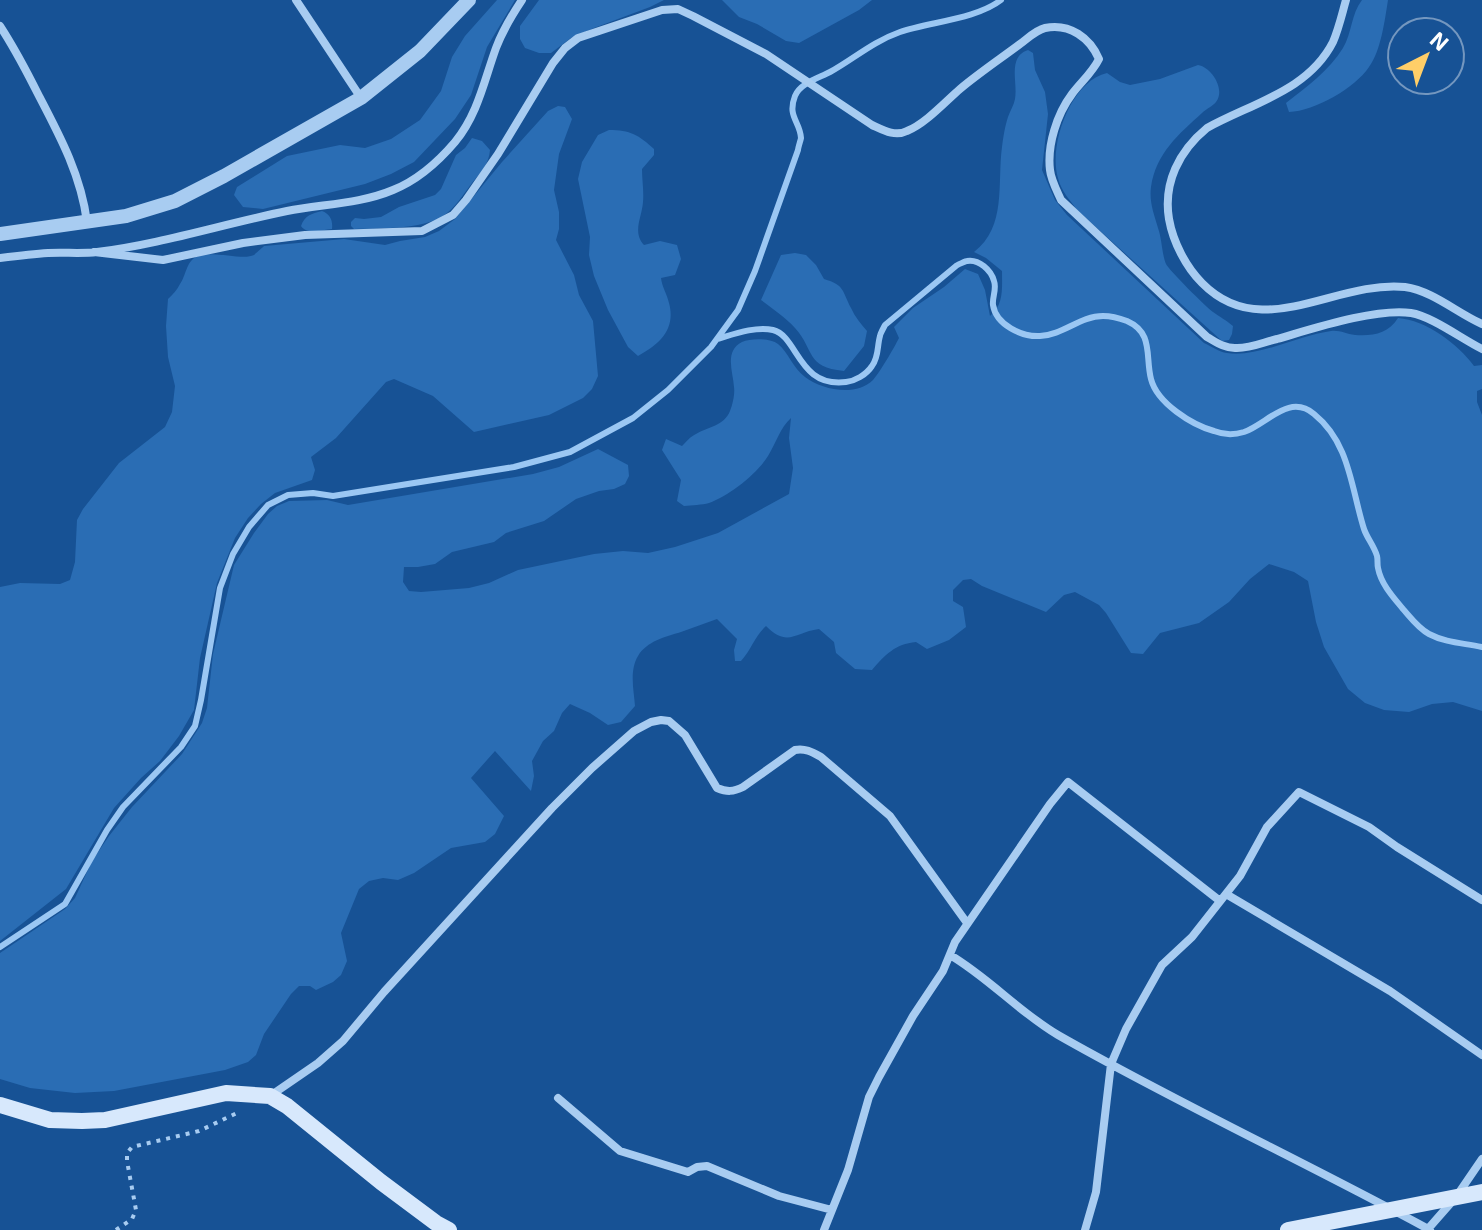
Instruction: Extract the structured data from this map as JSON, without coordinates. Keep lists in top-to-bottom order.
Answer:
{
  "north": "top right"
}
